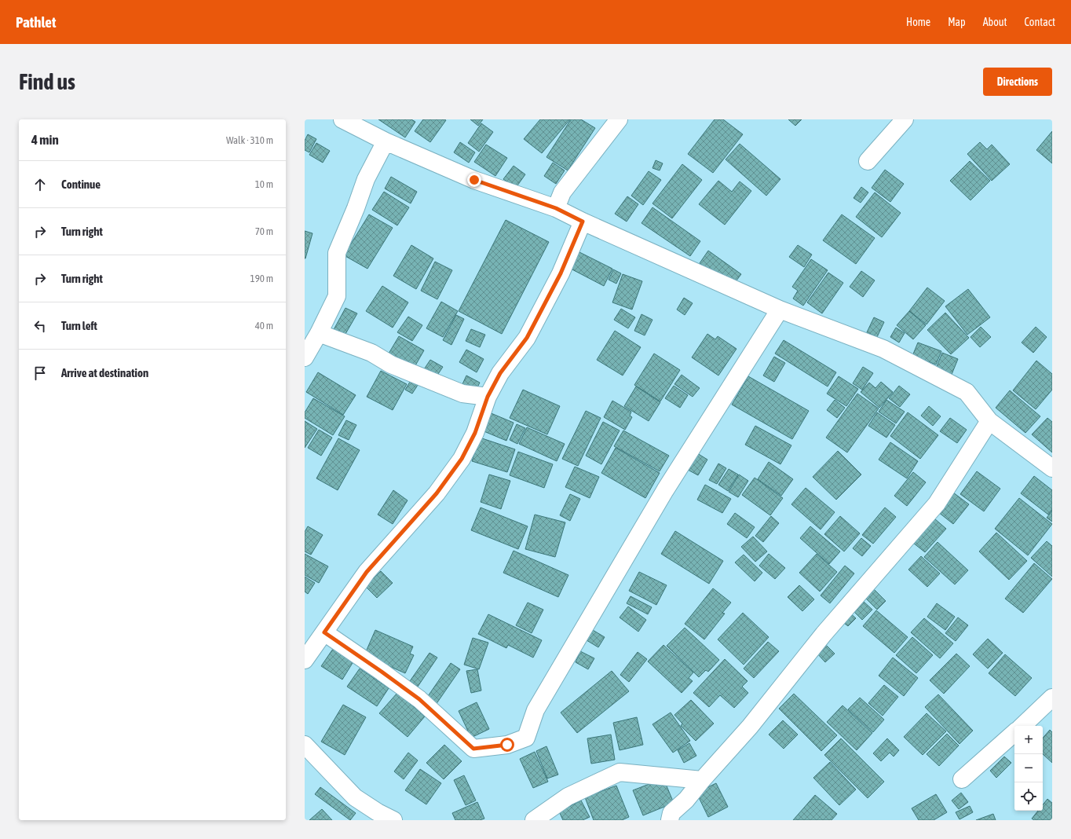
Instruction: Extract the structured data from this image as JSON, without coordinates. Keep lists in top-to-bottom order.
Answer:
{
  "page": {
    "header": "Pathlet",
    "nav": [
      "Home",
      "Map",
      "About",
      "Contact"
    ],
    "buttons": "Directions",
    "title": "Find us",
    "heading": ["4 min", "Walk · 310 m"],
    "list": [
      ["Continue", "10 m"],
      ["Turn right", "70 m"],
      ["Turn right", "190 m"],
      ["Turn left", "40 m"],
      "Arrive at destination"
    ],
    "map_buttons": ["+", "−"]
  }
}
